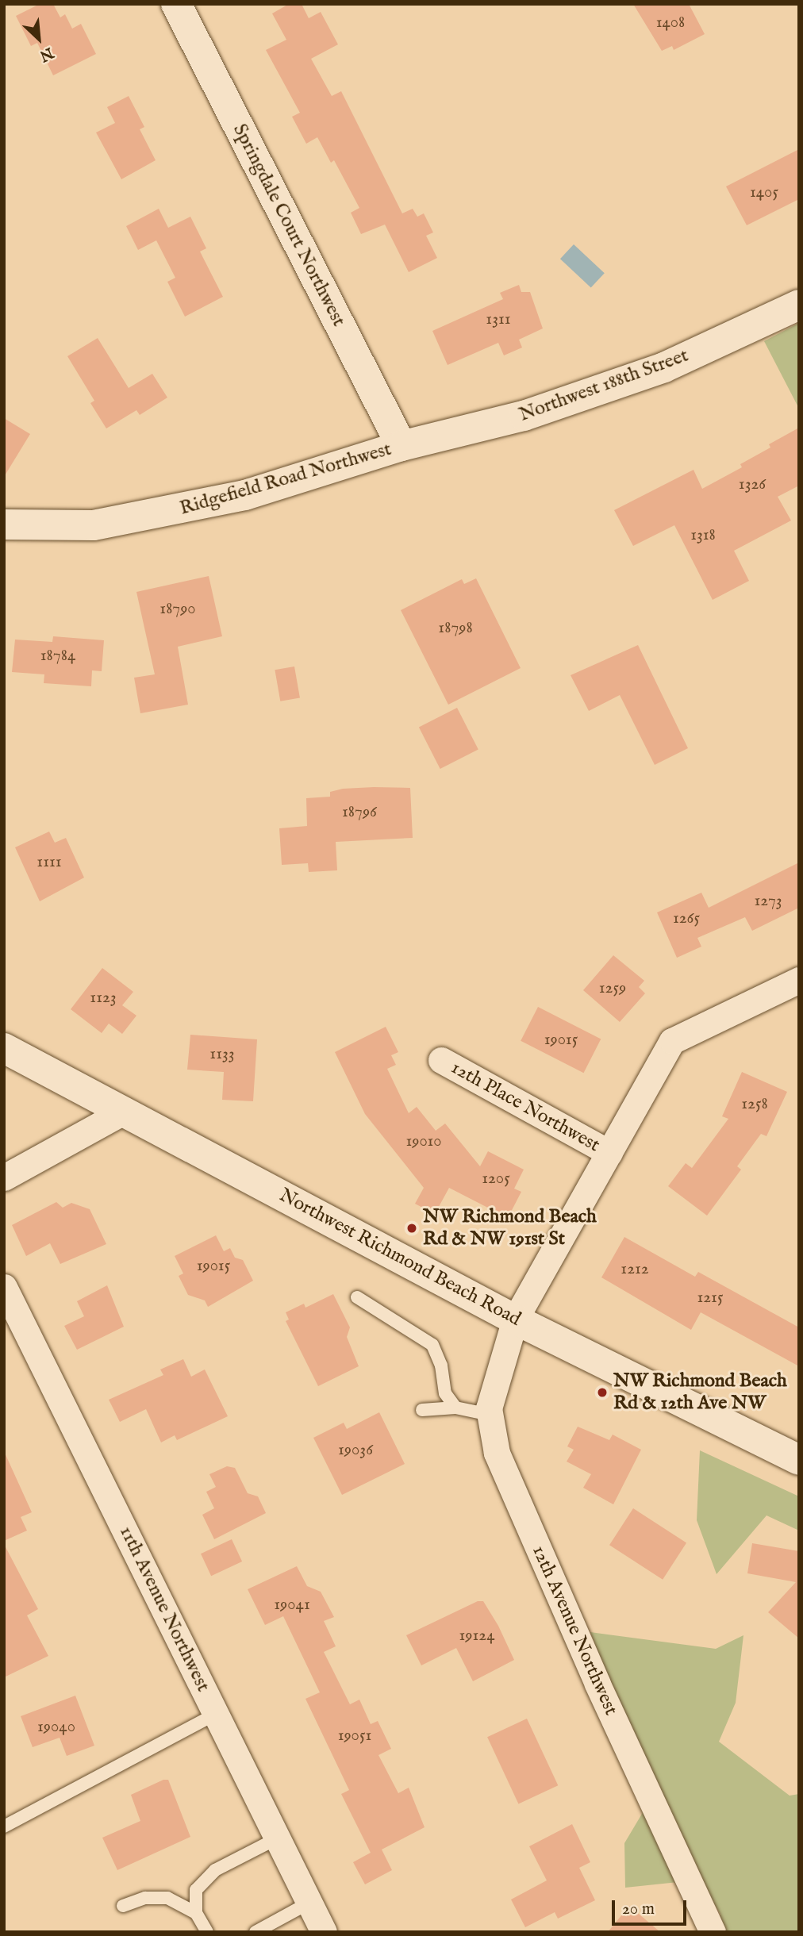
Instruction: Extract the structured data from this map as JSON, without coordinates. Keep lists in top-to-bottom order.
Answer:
{
  "streets": {
    "street": [
      "Springdale Court Northwest",
      "Northwest 188th Street",
      "Ridgefield Road Northwest",
      "12th Place Northwest",
      "Northwest Richmond Beach Road",
      "11th Avenue Northwest",
      "12th Avenue Northwest"
    ]
  },
  "crossings": [
    ["Springdale Court Northwest", "Northwest 188th Street"],
    ["Springdale Court Northwest", "Ridgefield Road Northwest"],
    ["Northwest 188th Street", "Ridgefield Road Northwest"],
    ["12th Place Northwest", "12th Avenue Northwest"],
    ["Northwest Richmond Beach Road", "12th Avenue Northwest"]
  ],
  "places": ["NW Richmond Beach Rd & NW 191st St", "NW Richmond Beach Rd & 12th Ave NW"],
  "house_numbers": [
    "1408",
    "1405",
    "1311",
    "1326",
    "1318",
    "18790",
    "18798",
    "18784",
    "18796",
    "1111",
    "1273",
    "1265",
    "1259",
    "1123",
    "19015",
    "1133",
    "1258",
    "19010",
    "1205",
    "19015",
    "1212",
    "1215",
    "19036",
    "19041",
    "19124",
    "19040",
    "19051"
  ],
  "scale_bar": "20 m",
  "north": "bottom right"
}
